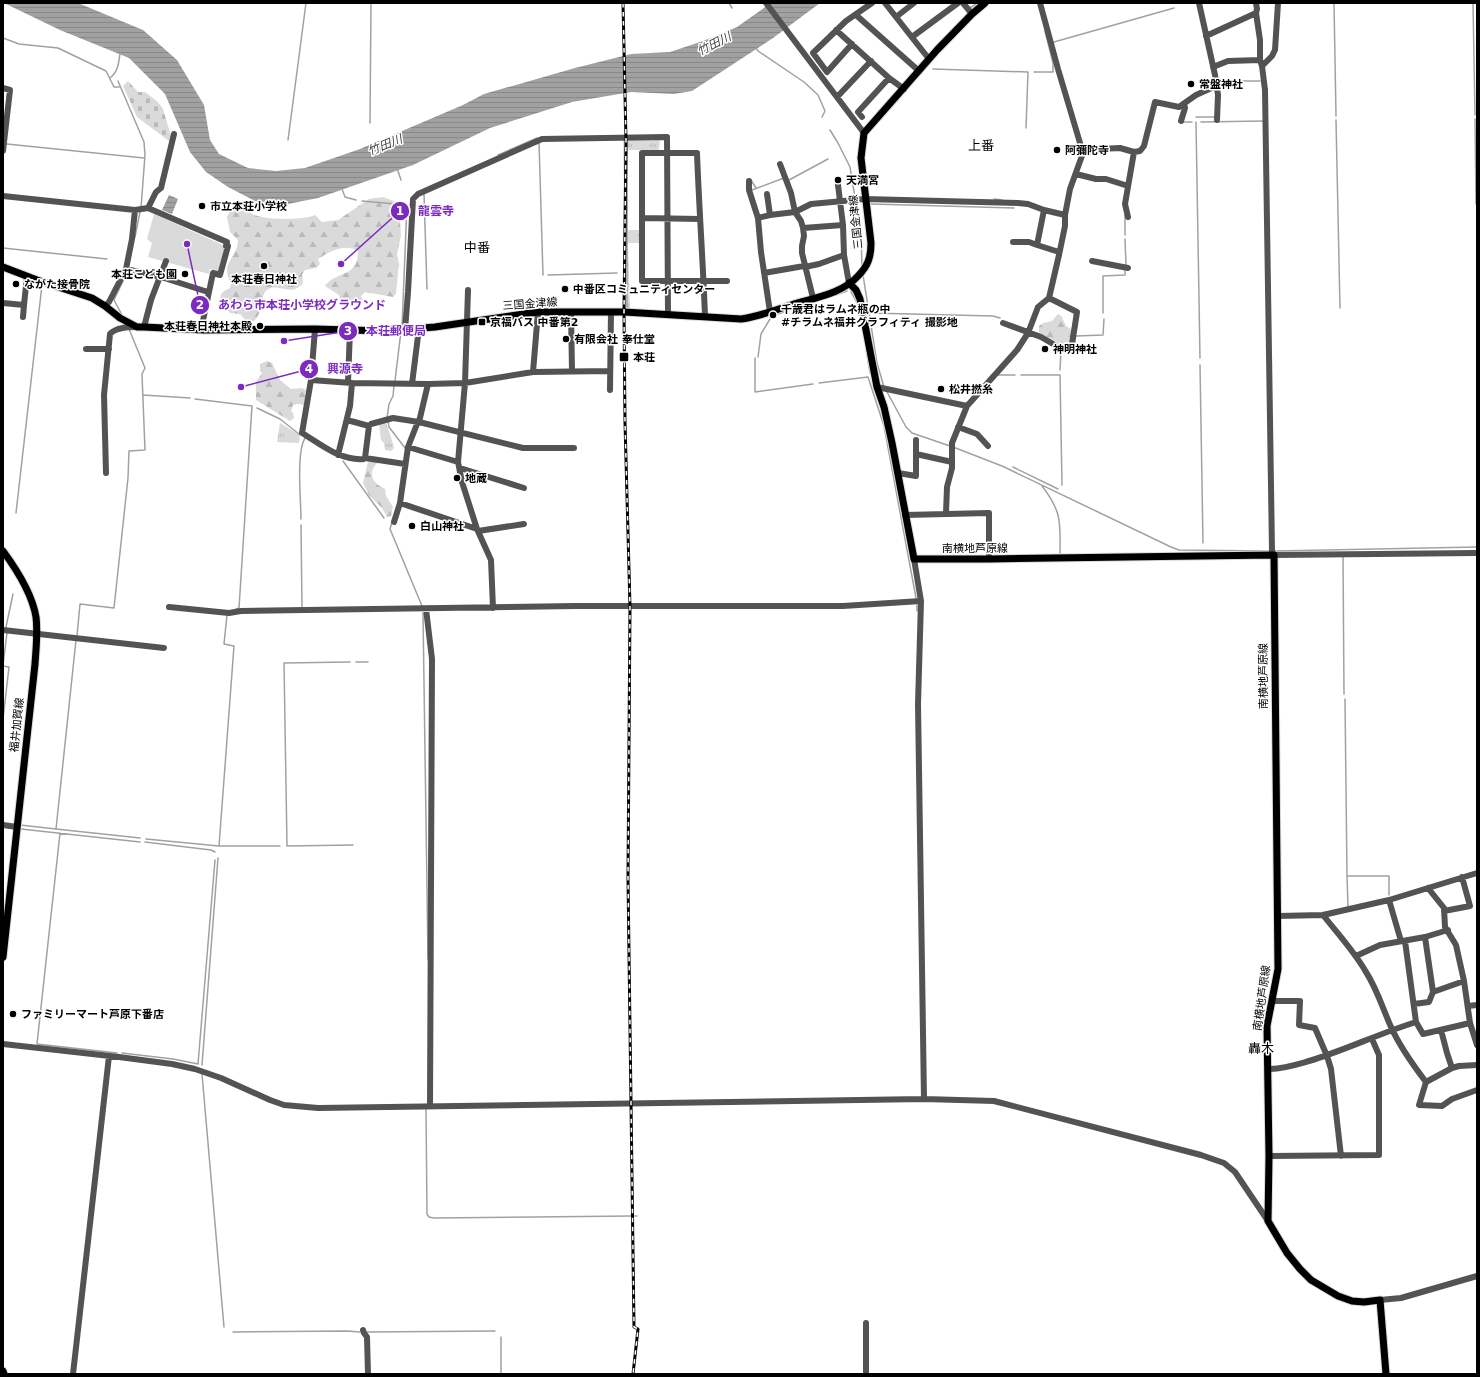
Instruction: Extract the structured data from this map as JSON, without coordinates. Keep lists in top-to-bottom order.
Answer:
{
  "streets": {
    "main road": ["三国金津線", "南横地芦原線", "福井加賀線"]
  },
  "districts": ["上番", "中番", "轟木"],
  "water": ["竹田川"],
  "places": {
    "other": [
      "常盤神社",
      "阿彌陀寺",
      "天満宮",
      "市立本荘小学校",
      "あわら市本荘小学校グラウンド",
      "龍雲寺",
      "本荘春日神社",
      "本荘こども園",
      "ながた接骨院",
      "中番区コミュニティセンター",
      "千歳君はラムネ瓶の中 #チラムネ福井グラフィティ 撮影地",
      "本荘春日神社本殿",
      "有限会社 奉仕堂",
      "本荘郵便局",
      "神明神社",
      "興源寺",
      "松井撚糸",
      "地蔵",
      "白山神社",
      "ファミリーマート芦原下番店"
    ],
    "transit": ["京福バス 中番第2", "本荘"]
  }
}
